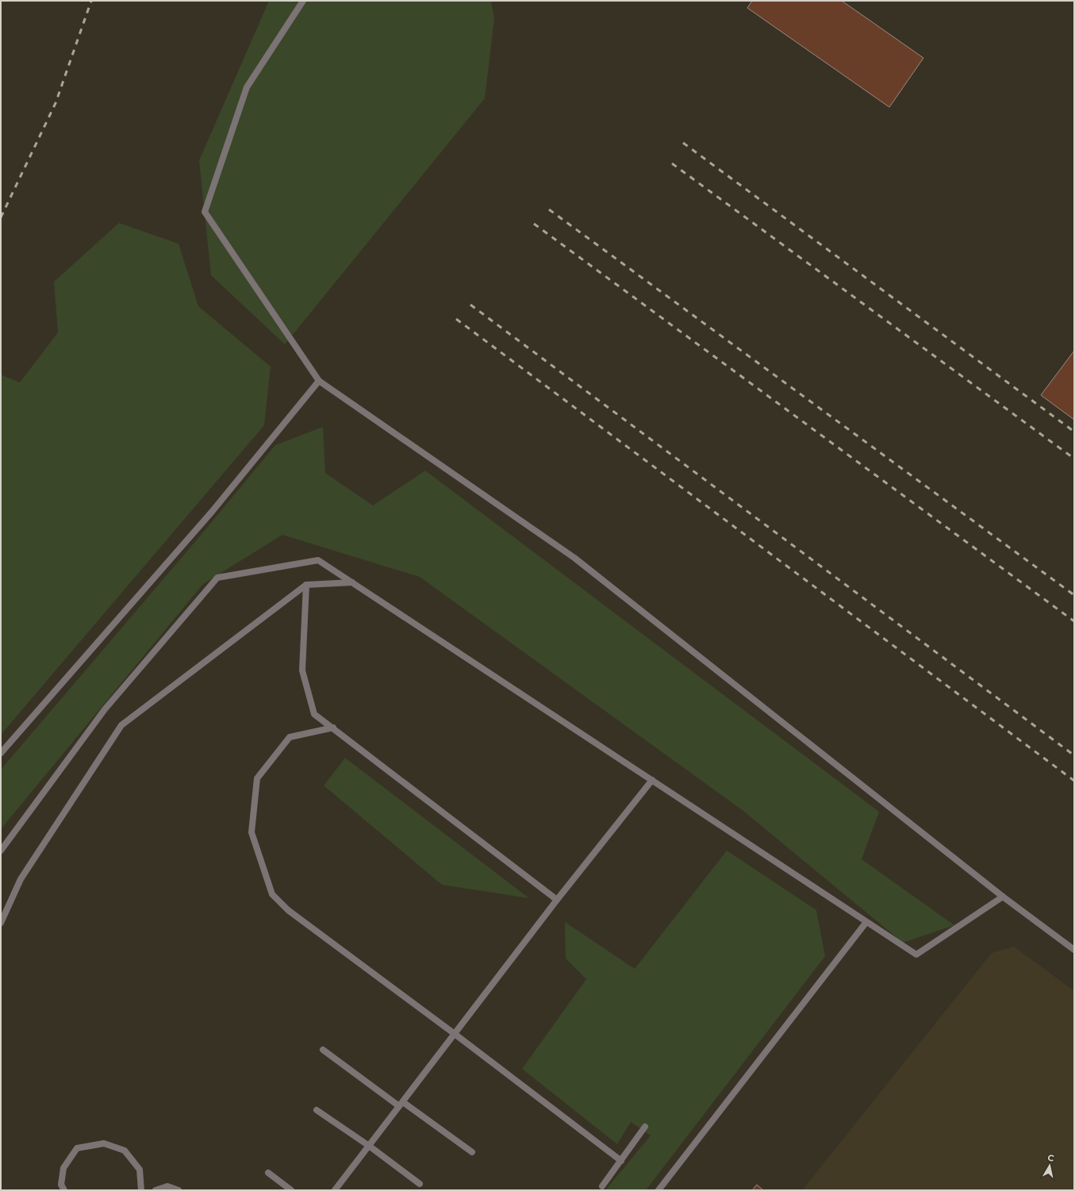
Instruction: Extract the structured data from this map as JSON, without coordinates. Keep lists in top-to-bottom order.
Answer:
{
  "north": "top"
}
